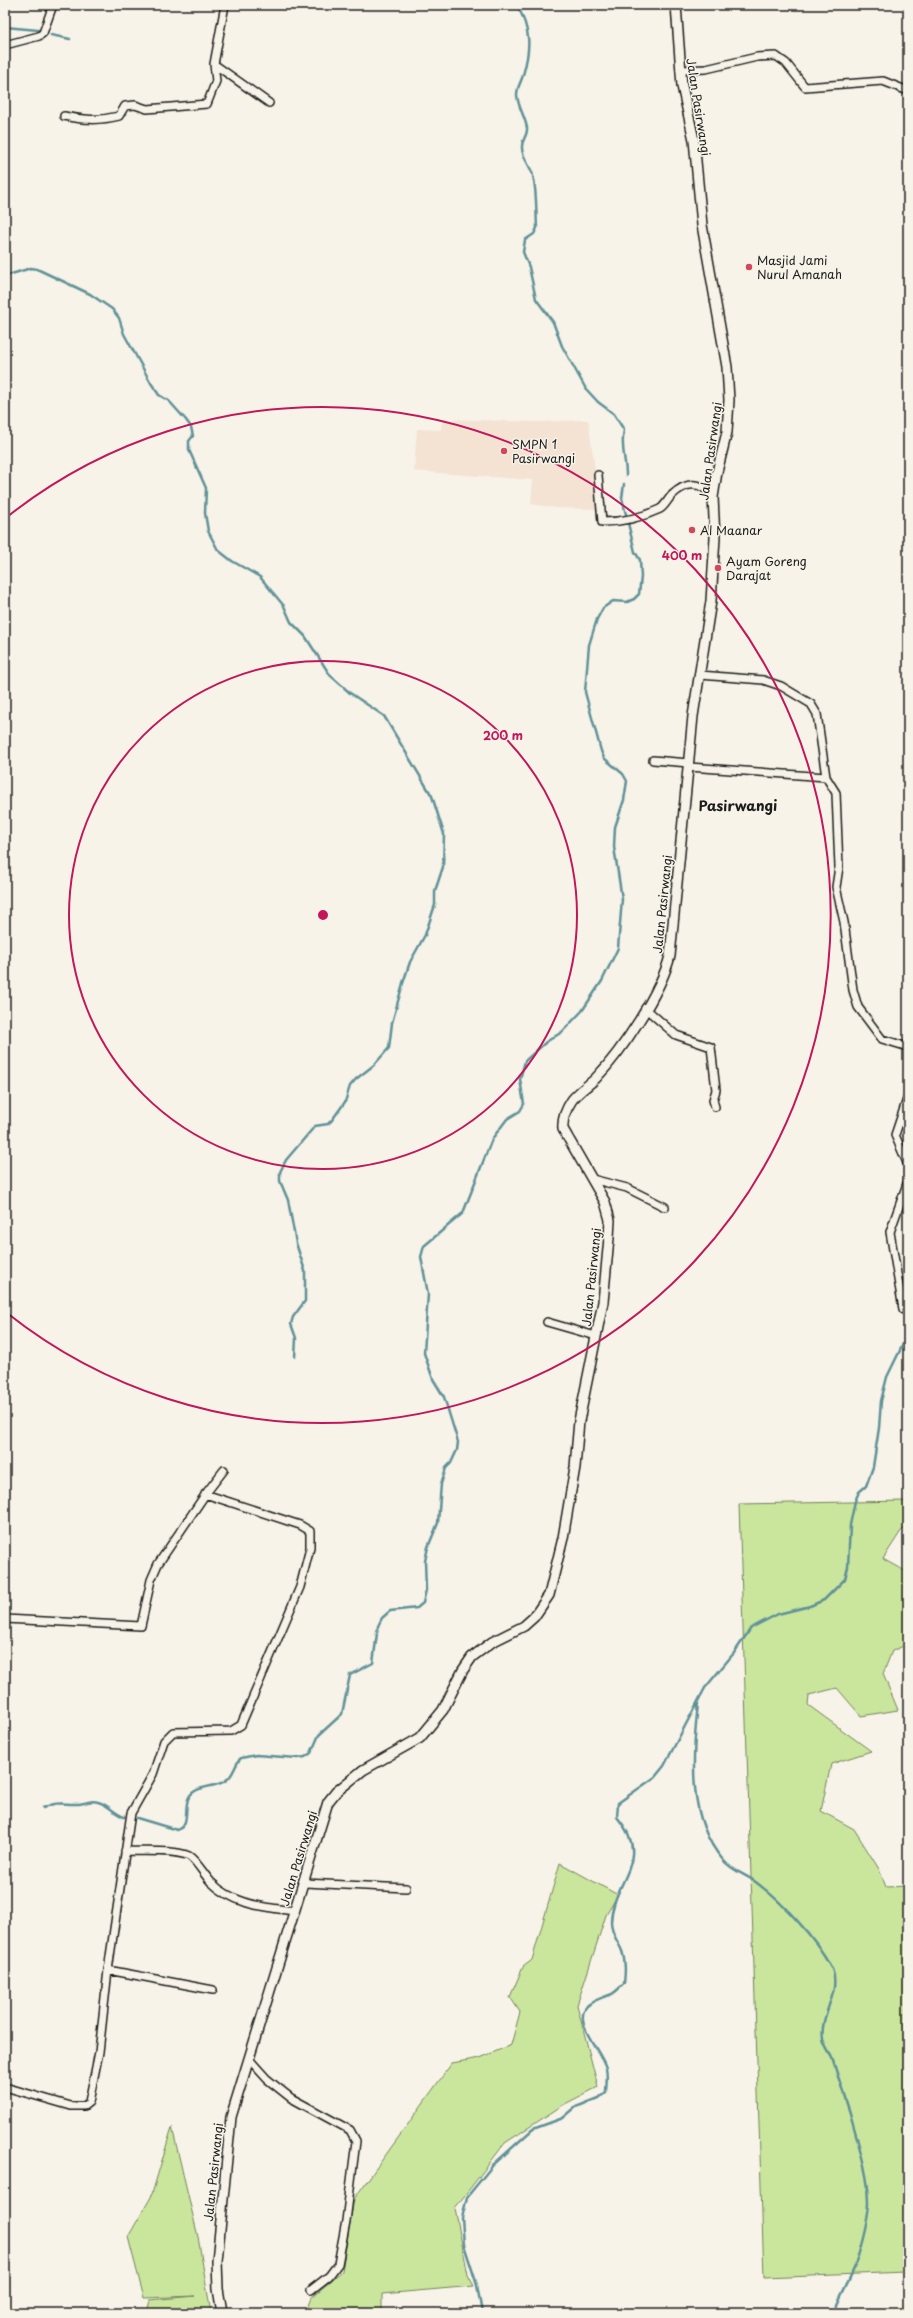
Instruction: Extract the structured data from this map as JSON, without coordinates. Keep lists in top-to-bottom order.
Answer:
{
  "streets": {
    "street": ["Jalan Pasirwangi"]
  },
  "districts": ["Pasirwangi"],
  "places": [
    "Masjid Jami Nurul Amanah",
    "SMPN 1 Pasirwangi",
    "Al Maanar",
    "Ayam Goreng Darajat"
  ],
  "rings": ["400 m", "200 m"]
}
